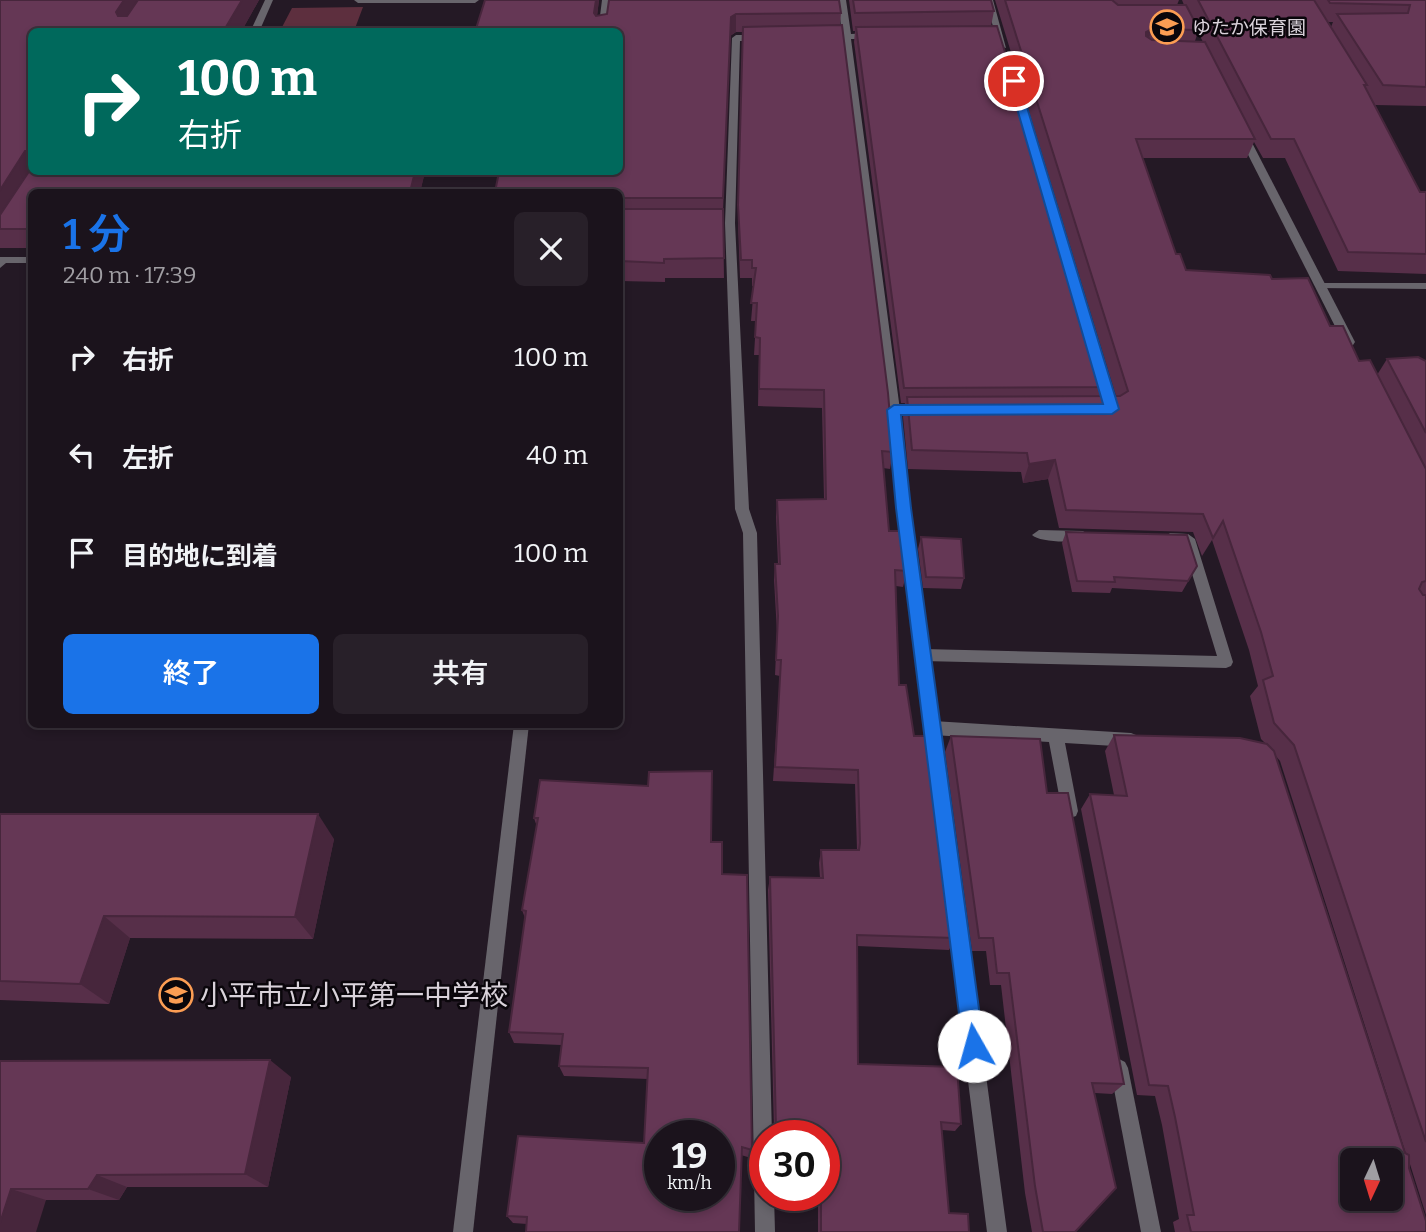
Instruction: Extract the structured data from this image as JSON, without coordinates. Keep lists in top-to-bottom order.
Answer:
{
  "places": {
    "school or university": ["ゆたか保育園", "小平市立小平第一中学校"]
  },
  "north": "bottom",
  "page": {
    "turn": ["100 m", "右折"],
    "heading": ["1 分", "240 m · 17:39"],
    "list": [
      {
        "name": "右折",
        "value": "100 m"
      },
      {
        "name": "左折",
        "value": "40 m"
      },
      {
        "name": "目的地に到着",
        "value": "100 m"
      }
    ],
    "buttons": ["終了", "共有"],
    "speed": "19 km/h",
    "limit": "30"
  }
}
